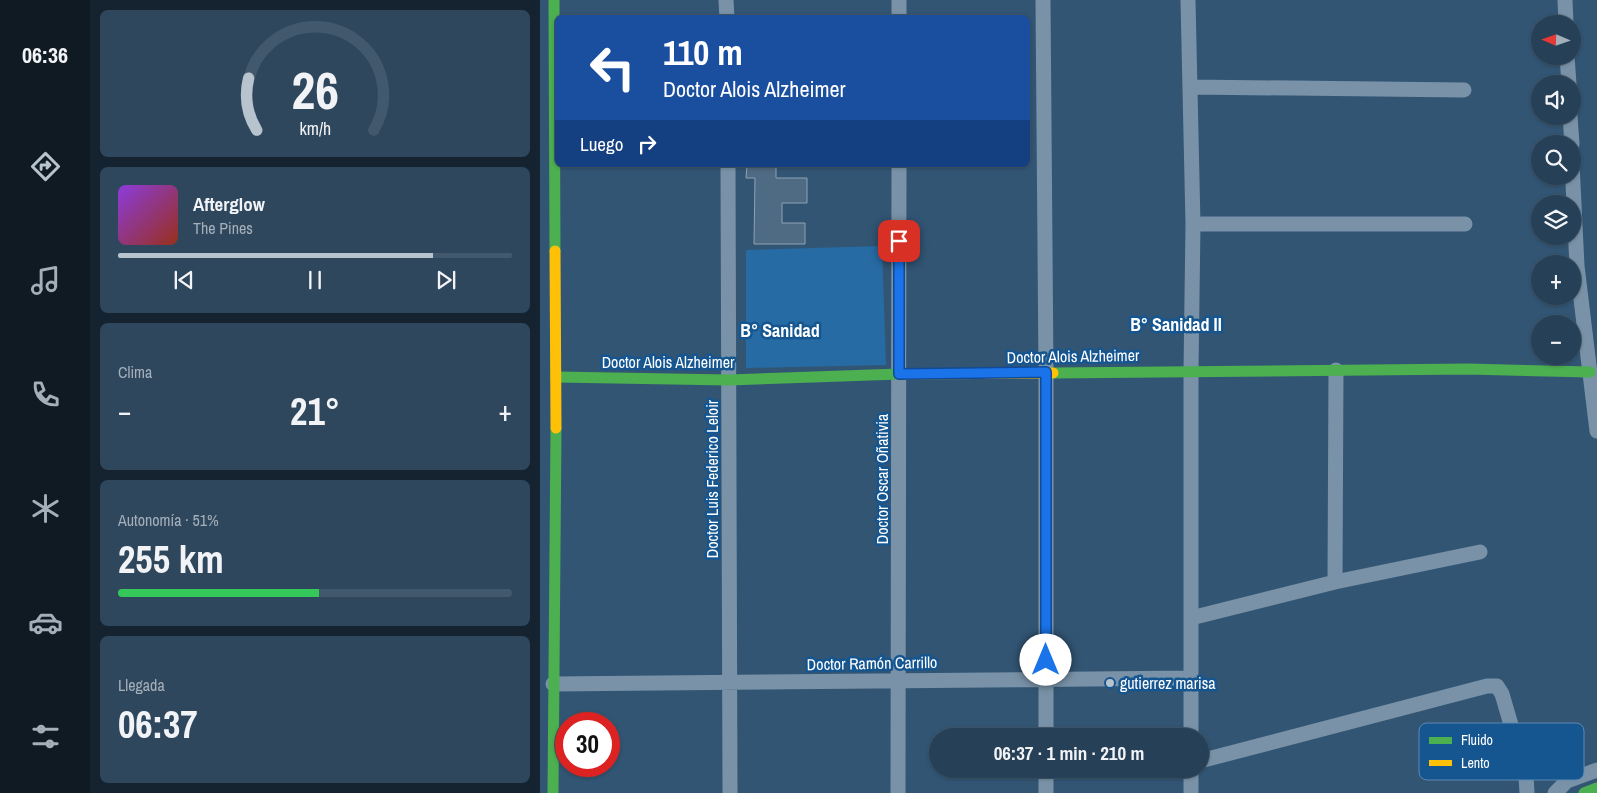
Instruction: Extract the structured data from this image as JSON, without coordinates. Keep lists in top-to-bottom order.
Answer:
{
  "streets": {
    "street": [
      "Doctor Alois Alzheimer",
      "Doctor Luis Federico Leloir",
      "Doctor Oscar Oñativia",
      "Doctor Ramón Carrillo"
    ]
  },
  "crossings": [
    ["Doctor Alois Alzheimer", "Doctor Luis Federico Leloir"],
    ["Doctor Alois Alzheimer", "Doctor Oscar Oñativia"],
    ["Doctor Luis Federico Leloir", "Doctor Ramón Carrillo"],
    ["Doctor Oscar Oñativia", "Doctor Ramón Carrillo"]
  ],
  "districts": ["B° Sanidad II", "B° Sanidad"],
  "places": ["gutierrez marisa"],
  "legend": ["Fluido", "Lento"],
  "north": "left",
  "page": {
    "tabs": "06:36",
    "map_buttons": ["+", "−"],
    "turn": ["110 m", "Doctor Alois Alzheimer"],
    "then": "Luego",
    "song": ["Afterglow", "The Pines"],
    "tile": [
      "Clima",
      ["Autonomía · 51%", "255 km"],
      ["Llegada", "06:37"]
    ],
    "heat": ["−", "21°", "+"],
    "limit": "30",
    "trip": "06:37 · 1 min · 210 m",
    "gauge": ["26", "km/h"]
  }
}
